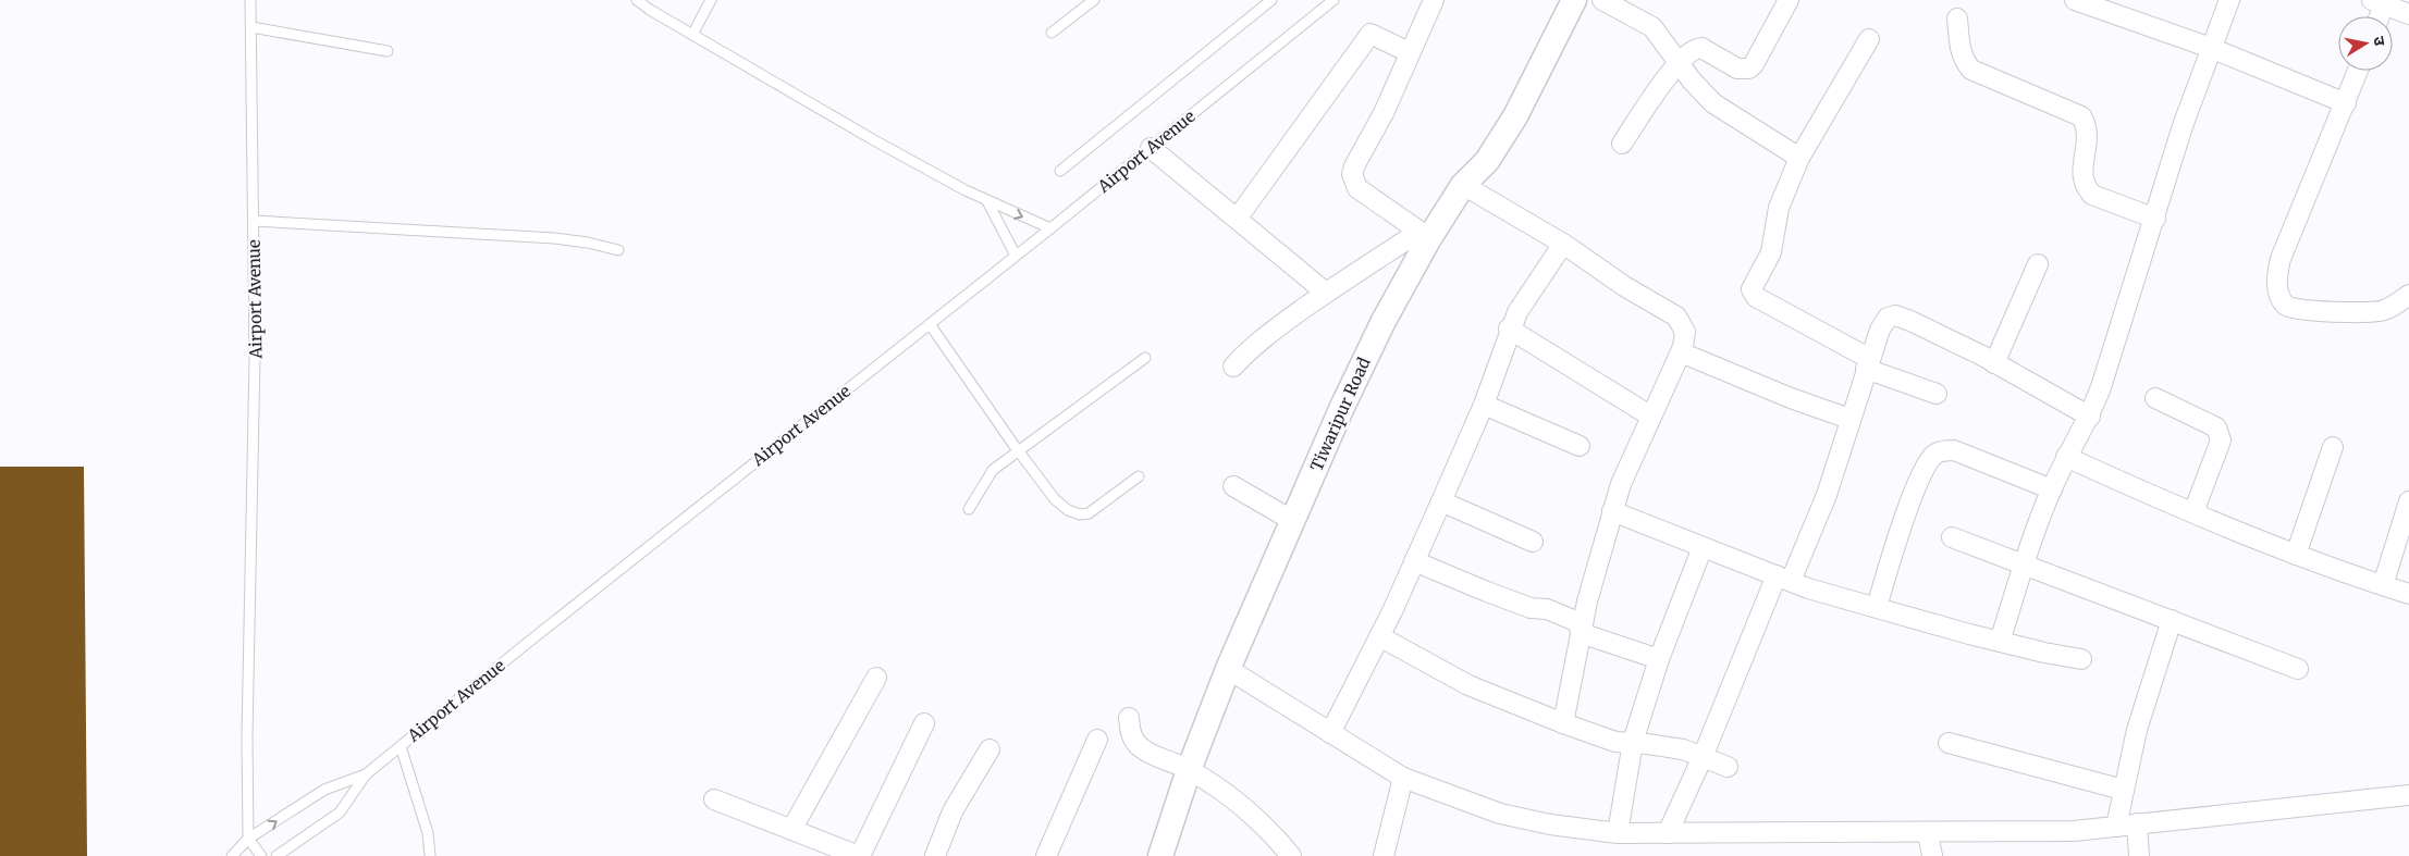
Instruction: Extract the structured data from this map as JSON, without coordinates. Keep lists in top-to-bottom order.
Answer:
{
  "streets": {
    "street": ["Tiwaripur Road"],
    "lane": ["Airport Avenue"]
  },
  "north": "right"
}
